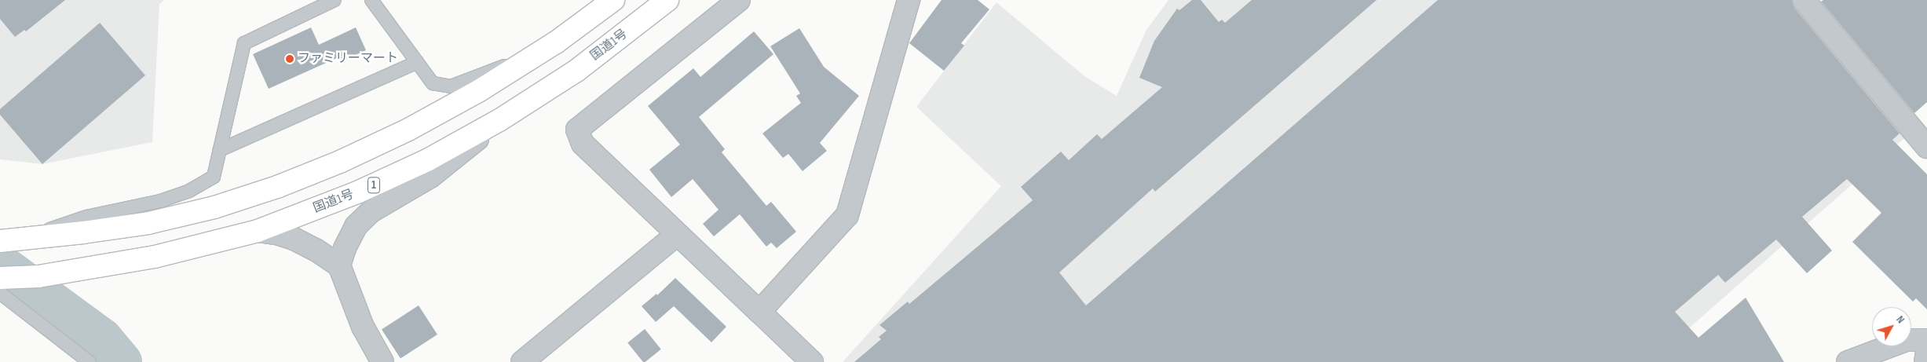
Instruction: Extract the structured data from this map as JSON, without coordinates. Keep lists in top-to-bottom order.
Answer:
{
  "streets": {
    "highway": ["国道1号", "1"]
  },
  "places": ["ファミリーマート"],
  "north": "top right"
}
